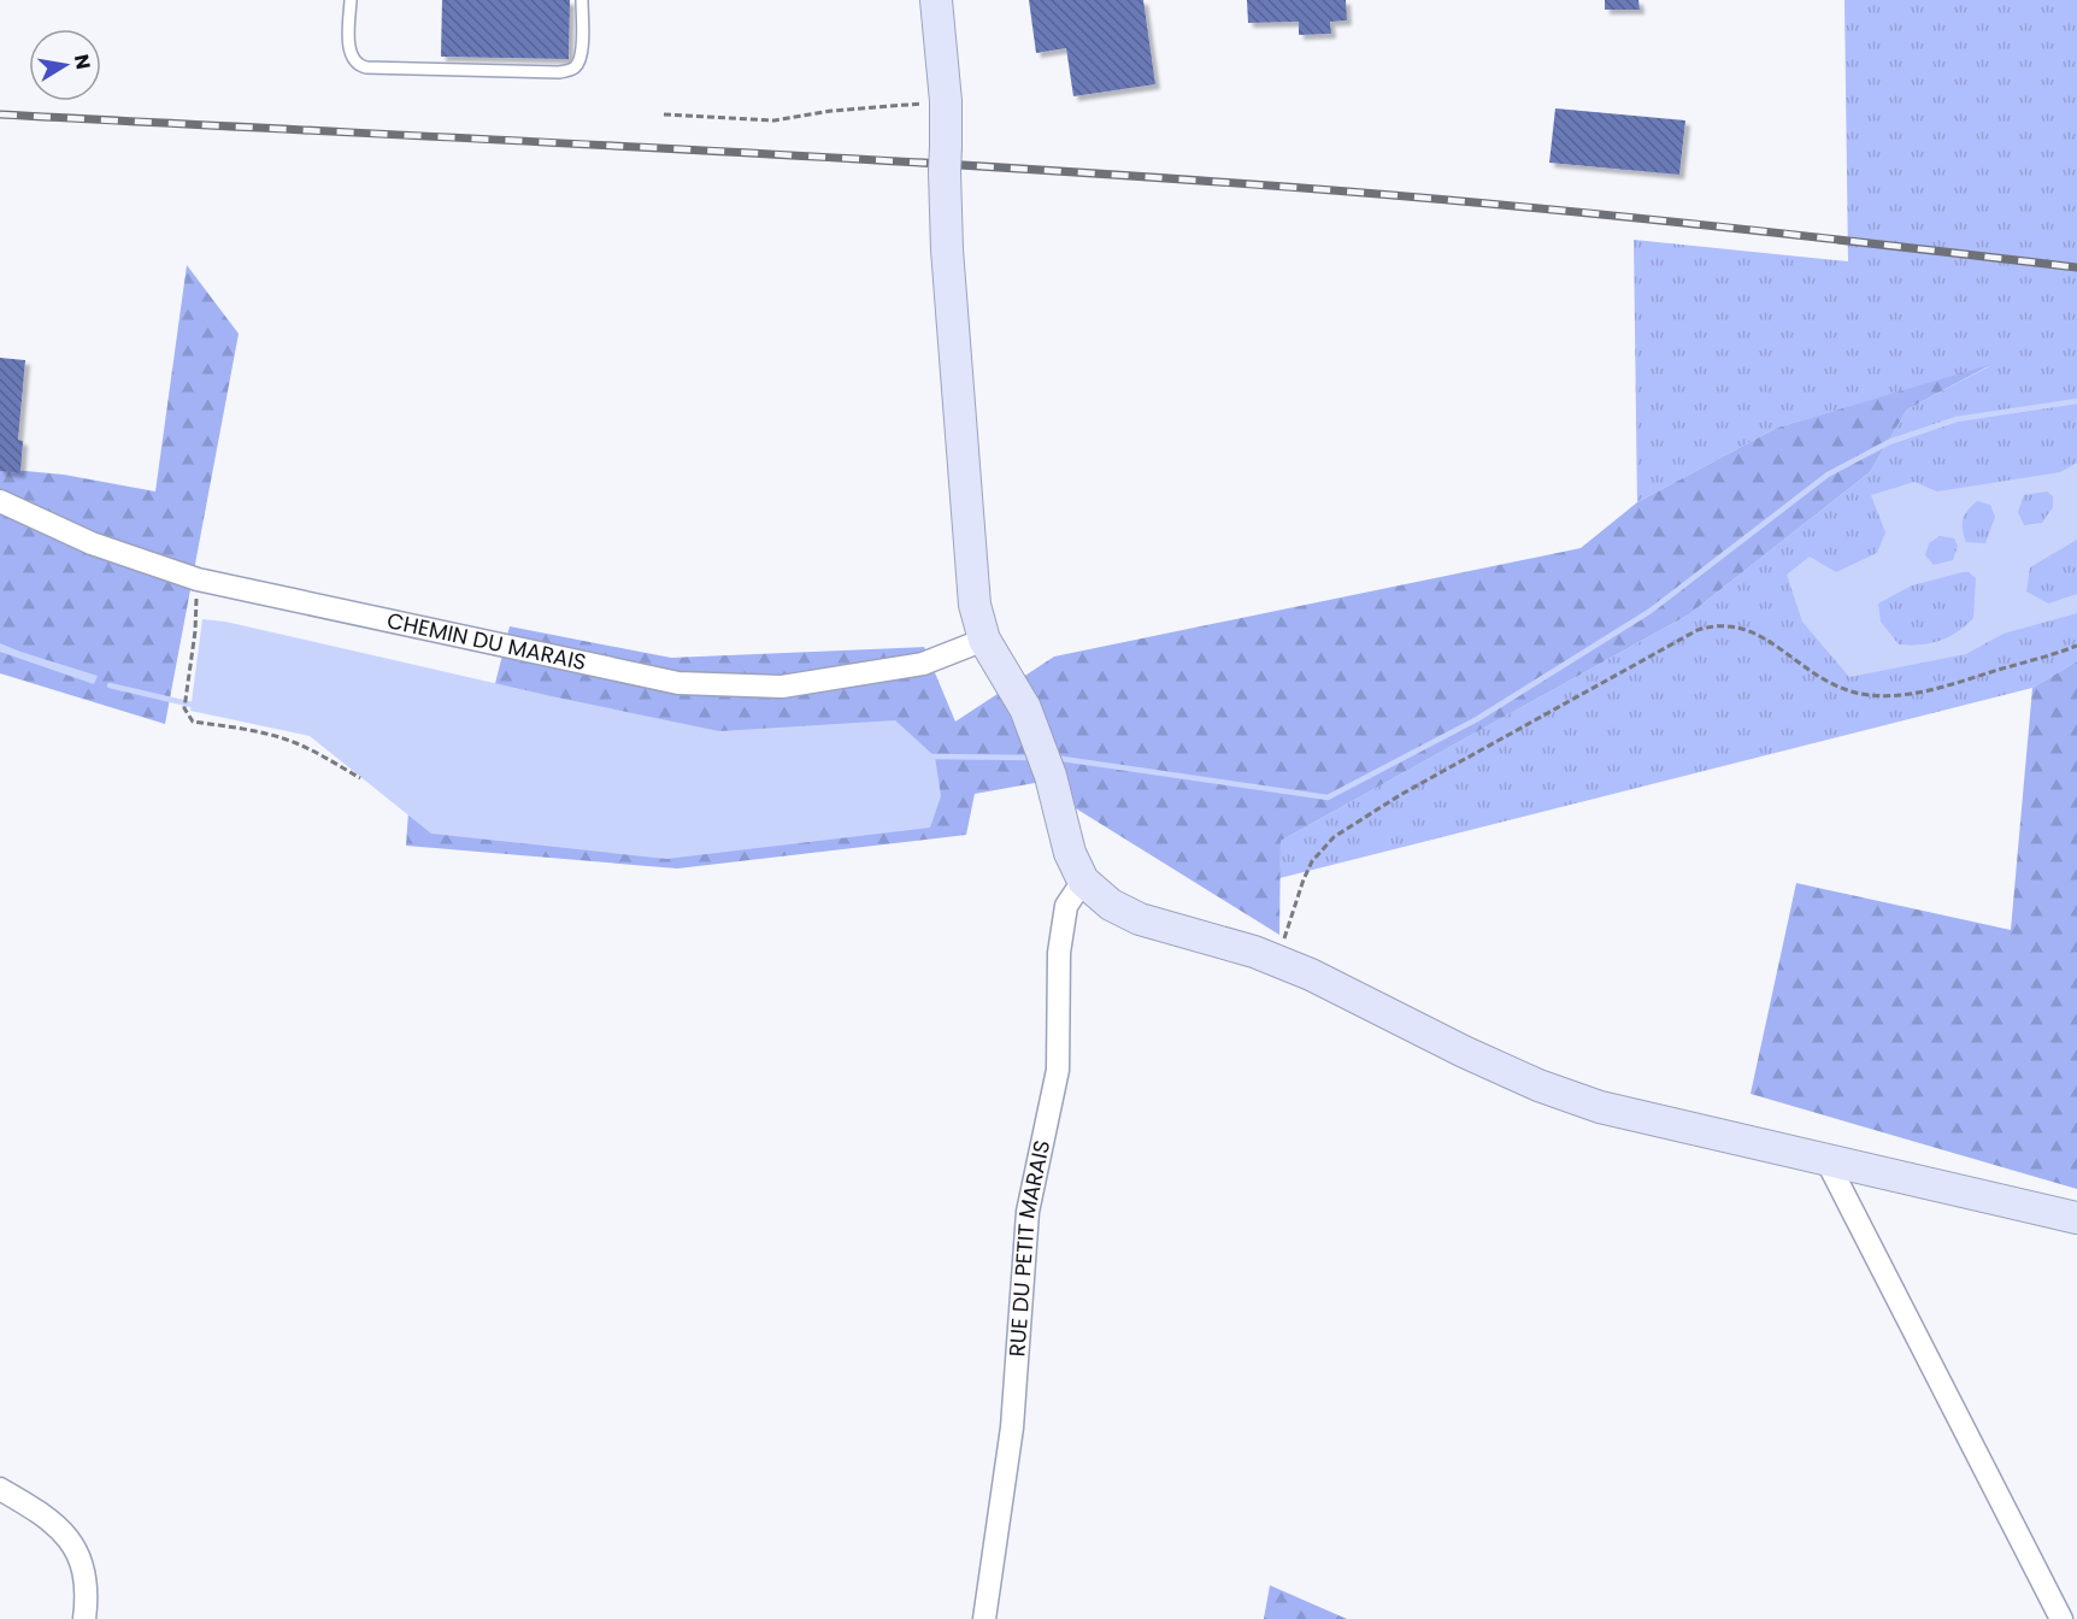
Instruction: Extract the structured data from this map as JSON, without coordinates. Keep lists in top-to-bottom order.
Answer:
{
  "streets": {
    "street": ["CHEMIN DU MARAIS", "RUE DU PETIT MARAIS"]
  },
  "north": "right"
}
